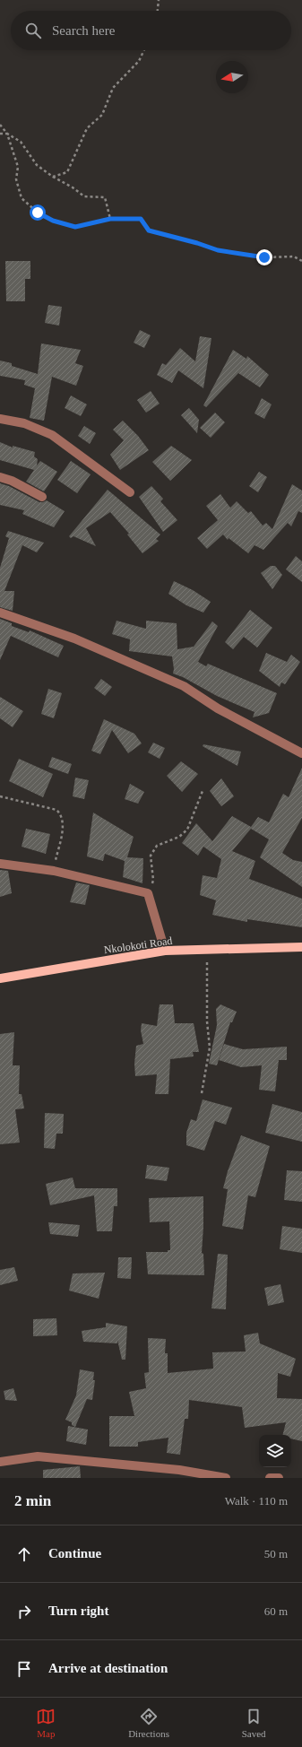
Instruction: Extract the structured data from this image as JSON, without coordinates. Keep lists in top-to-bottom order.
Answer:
{
  "streets": {
    "main road": ["Nkolokoti Road"]
  },
  "north": "left",
  "page": {
    "search": "Search here",
    "heading": ["2 min", "Walk · 110 m"],
    "list": [
      ["Continue", "50 m"],
      ["Turn right", "60 m"],
      "Arrive at destination"
    ],
    "nav": ["Map", "Directions", "Saved"]
  }
}
